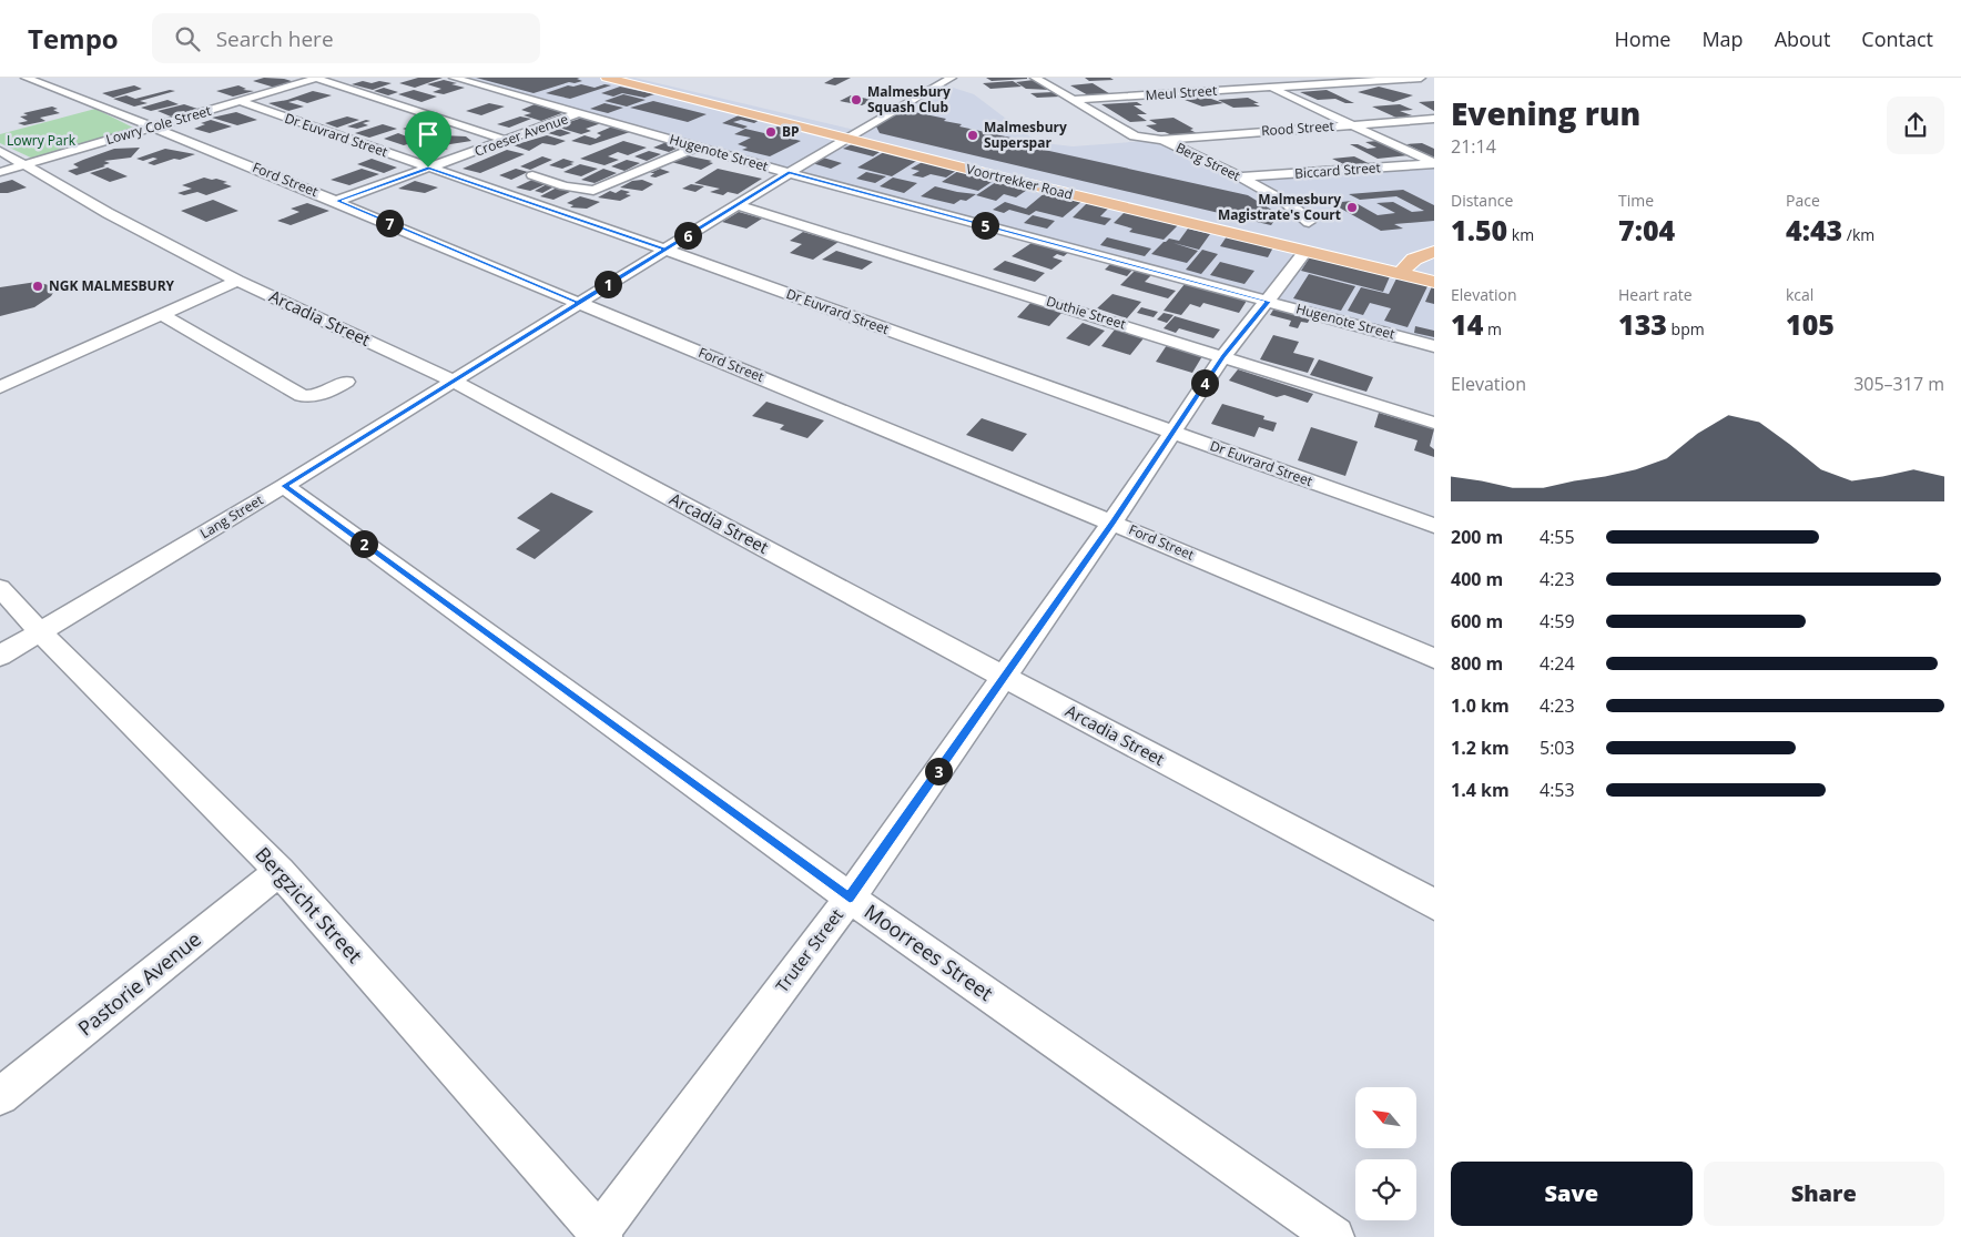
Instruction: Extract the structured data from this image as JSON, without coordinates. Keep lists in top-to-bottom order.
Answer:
{
  "streets": {
    "main road": ["Voortrekker Road"],
    "street": [
      "Meul Street",
      "Lowry Cole Street",
      "Rood Street",
      "Dr Euvrard Street",
      "Croeser Avenue",
      "Hugenote Street",
      "Berg Street",
      "Biccard Street",
      "Ford Street",
      "Duthie Street",
      "Arcadia Street",
      "Lang Street",
      "Bergzicht Street",
      "Truter Street",
      "Moorrees Street",
      "Pastorie Avenue"
    ]
  },
  "crossings": [
    ["Lowry Cole Street", "Dr Euvrard Street"],
    ["Lowry Cole Street", "Ford Street"],
    ["Lowry Cole Street", "Arcadia Street"],
    ["Rood Street", "Berg Street"],
    ["Dr Euvrard Street", "Croeser Avenue"],
    ["Dr Euvrard Street", "Lang Street"],
    ["Dr Euvrard Street", "Truter Street"],
    ["Croeser Avenue", "Hugenote Street"],
    ["Croeser Avenue", "Ford Street"],
    ["Hugenote Street", "Lang Street"],
    ["Hugenote Street", "Truter Street"],
    ["Berg Street", "Biccard Street"],
    ["Ford Street", "Lang Street"],
    ["Ford Street", "Truter Street"],
    ["Voortrekker Road", "Lang Street"],
    ["Voortrekker Road", "Truter Street"],
    ["Duthie Street", "Lang Street"],
    ["Duthie Street", "Truter Street"],
    ["Arcadia Street", "Lang Street"],
    ["Arcadia Street", "Truter Street"],
    ["Lang Street", "Bergzicht Street"],
    ["Lang Street", "Moorrees Street"],
    ["Bergzicht Street", "Truter Street"],
    ["Bergzicht Street", "Pastorie Avenue"],
    ["Truter Street", "Moorrees Street"]
  ],
  "parks": ["Lowry Park"],
  "places": [
    "Malmesbury Squash Club",
    "BP",
    "Malmesbury Superspar",
    "Malmesbury Magistrate's Court",
    "NGK MALMESBURY"
  ],
  "north": "top left",
  "page": {
    "header": "Tempo",
    "search": "Search here",
    "nav": [
      "Home",
      "Map",
      "About",
      "Contact"
    ],
    "heading": ["Evening run", "21:14"],
    "stats": [
      ["Distance", "1.50 km"],
      ["Time", "7:04"],
      ["Pace", "4:43 /km"],
      ["Elevation", "14 m"],
      ["Heart rate", "133 bpm"],
      ["kcal", "105"]
    ],
    "pins": [
      "7",
      "5",
      "6",
      "1",
      "4",
      "2",
      "3"
    ],
    "chart": ["Elevation", "305–317 m"],
    "list": [
      {
        "name": "200 m",
        "note": "4:55"
      },
      {
        "name": "400 m",
        "note": "4:23"
      },
      {
        "name": "600 m",
        "note": "4:59"
      },
      {
        "name": "800 m",
        "note": "4:24"
      },
      {
        "name": "1.0 km",
        "note": "4:23"
      },
      {
        "name": "1.2 km",
        "note": "5:03"
      },
      {
        "name": "1.4 km",
        "note": "4:53"
      }
    ],
    "buttons": ["Save", "Share"]
  }
}
